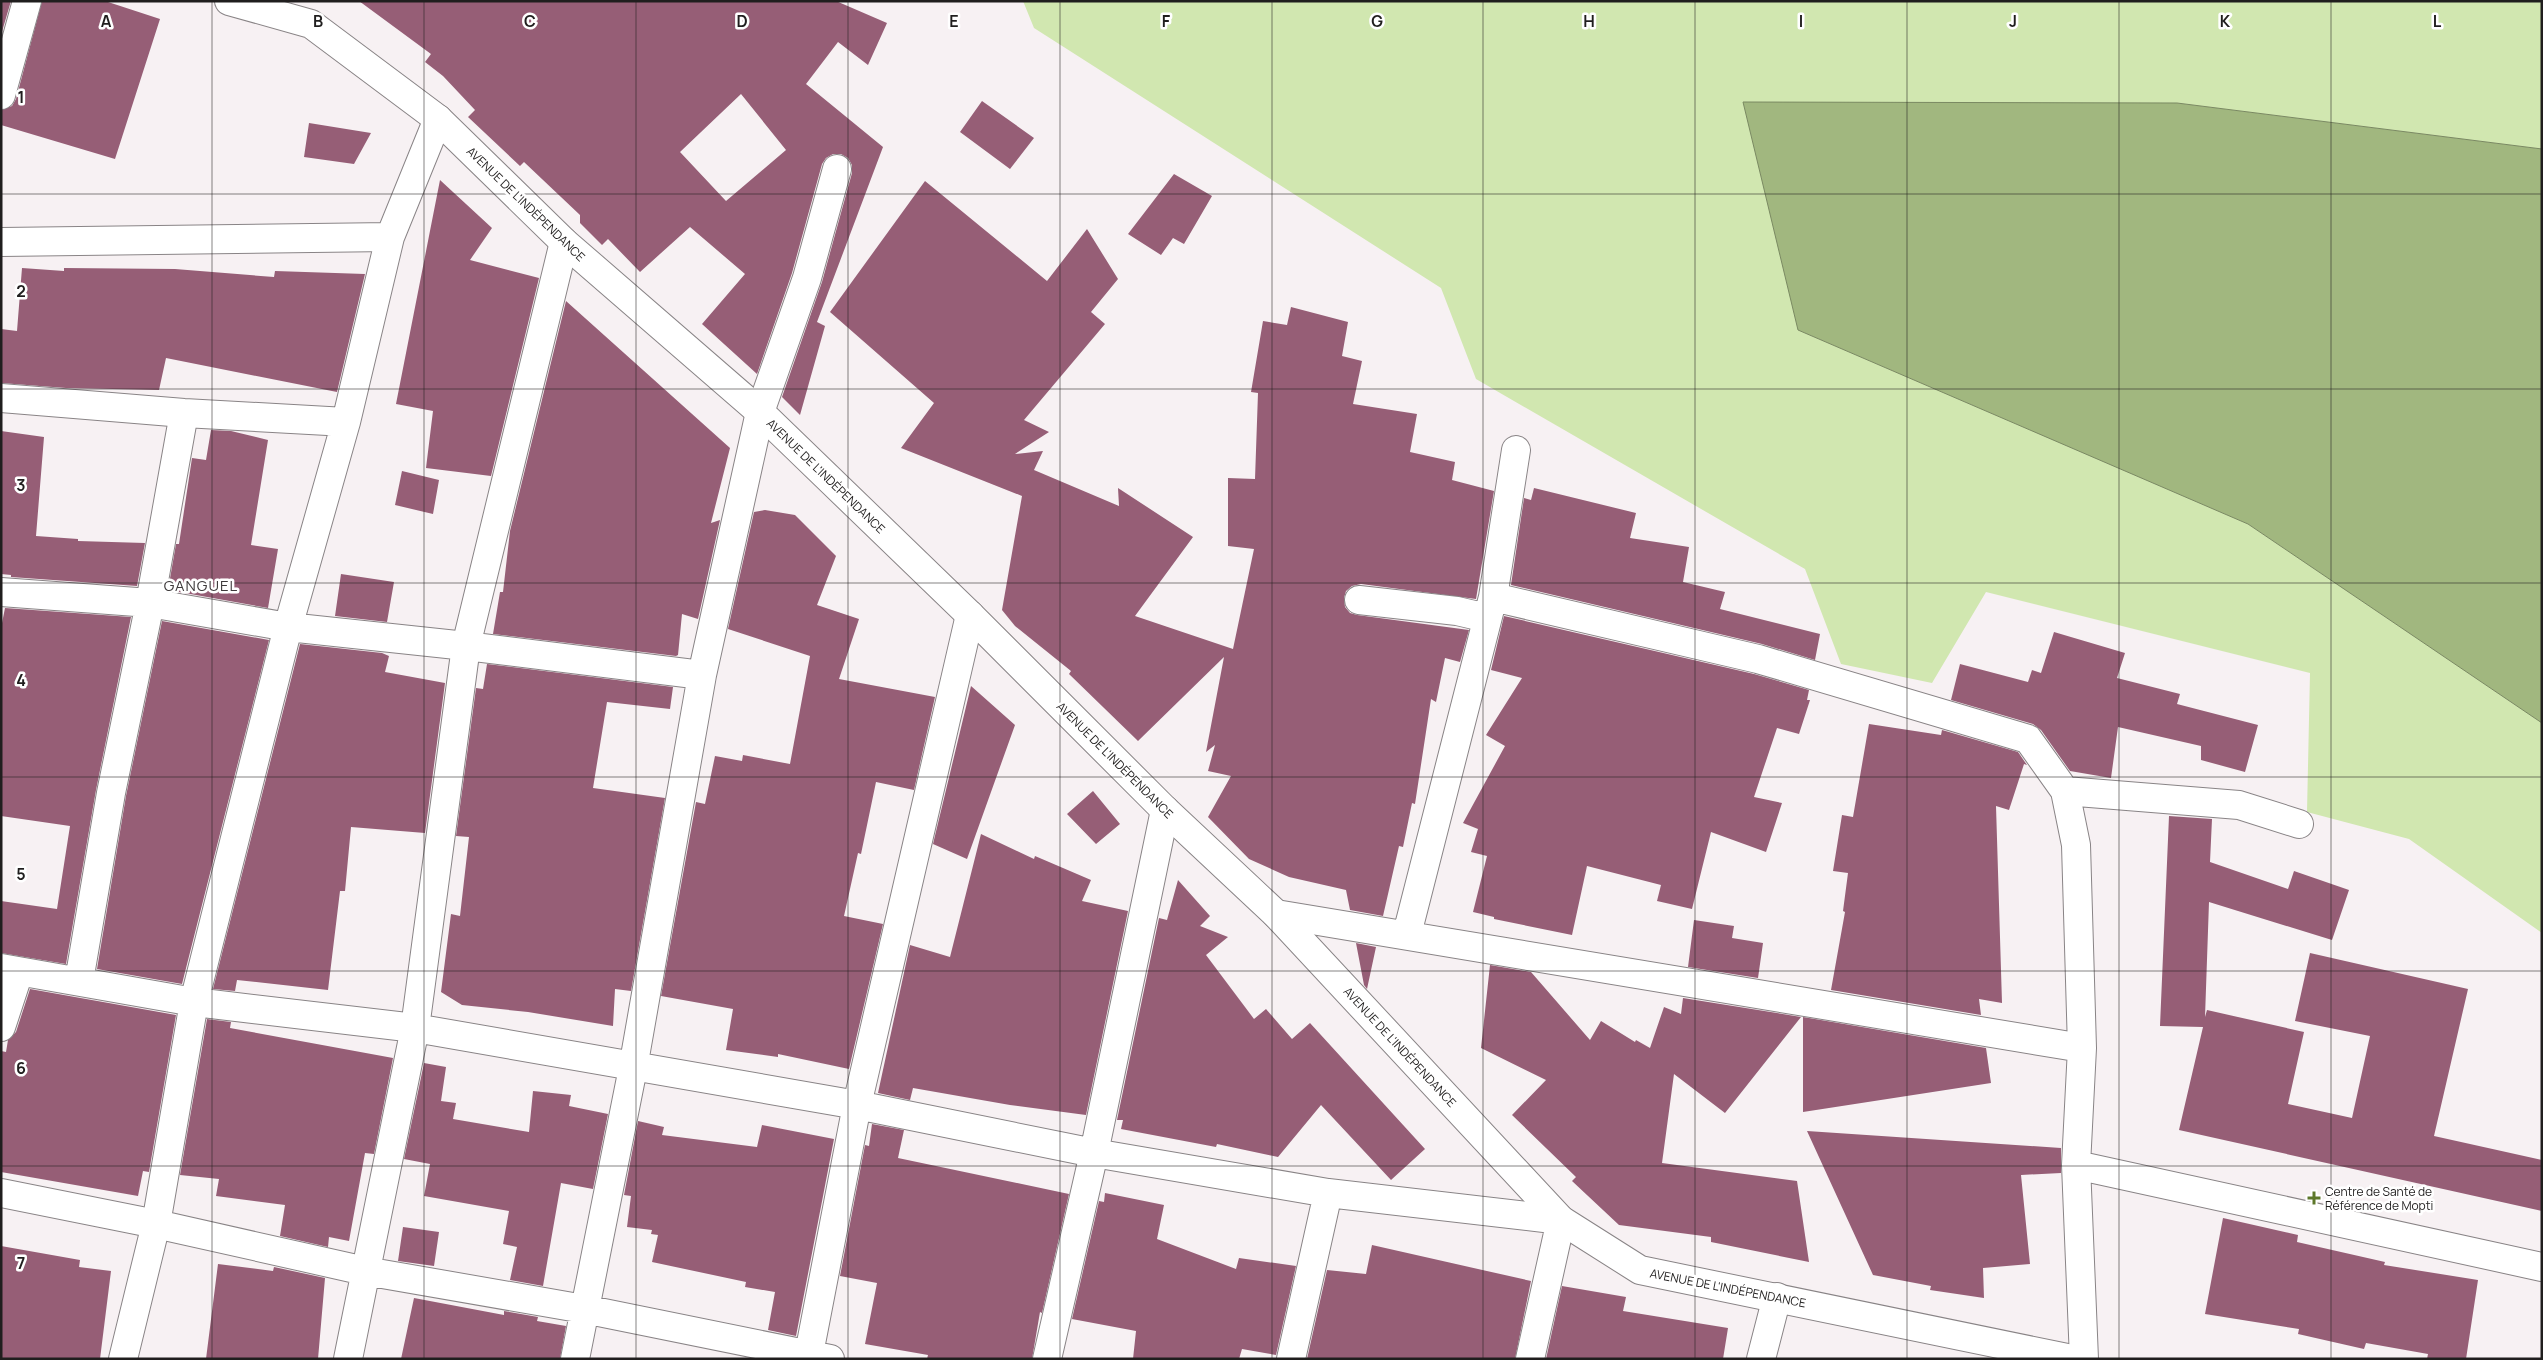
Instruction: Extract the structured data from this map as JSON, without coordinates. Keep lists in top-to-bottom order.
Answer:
{
  "streets": {
    "street": ["AVENUE DE L'INDÉPENDANCE"]
  },
  "districts": ["GANGUEL"],
  "places": {
    "health": ["Centre de Santé de Référence de Mopti"]
  },
  "grid": {
    "columns": [
      "A",
      "B",
      "C",
      "D",
      "E",
      "F",
      "G",
      "H",
      "I",
      "J",
      "K",
      "L"
    ],
    "rows": [
      "1",
      "2",
      "3",
      "4",
      "5",
      "6",
      "7"
    ]
  }
}
